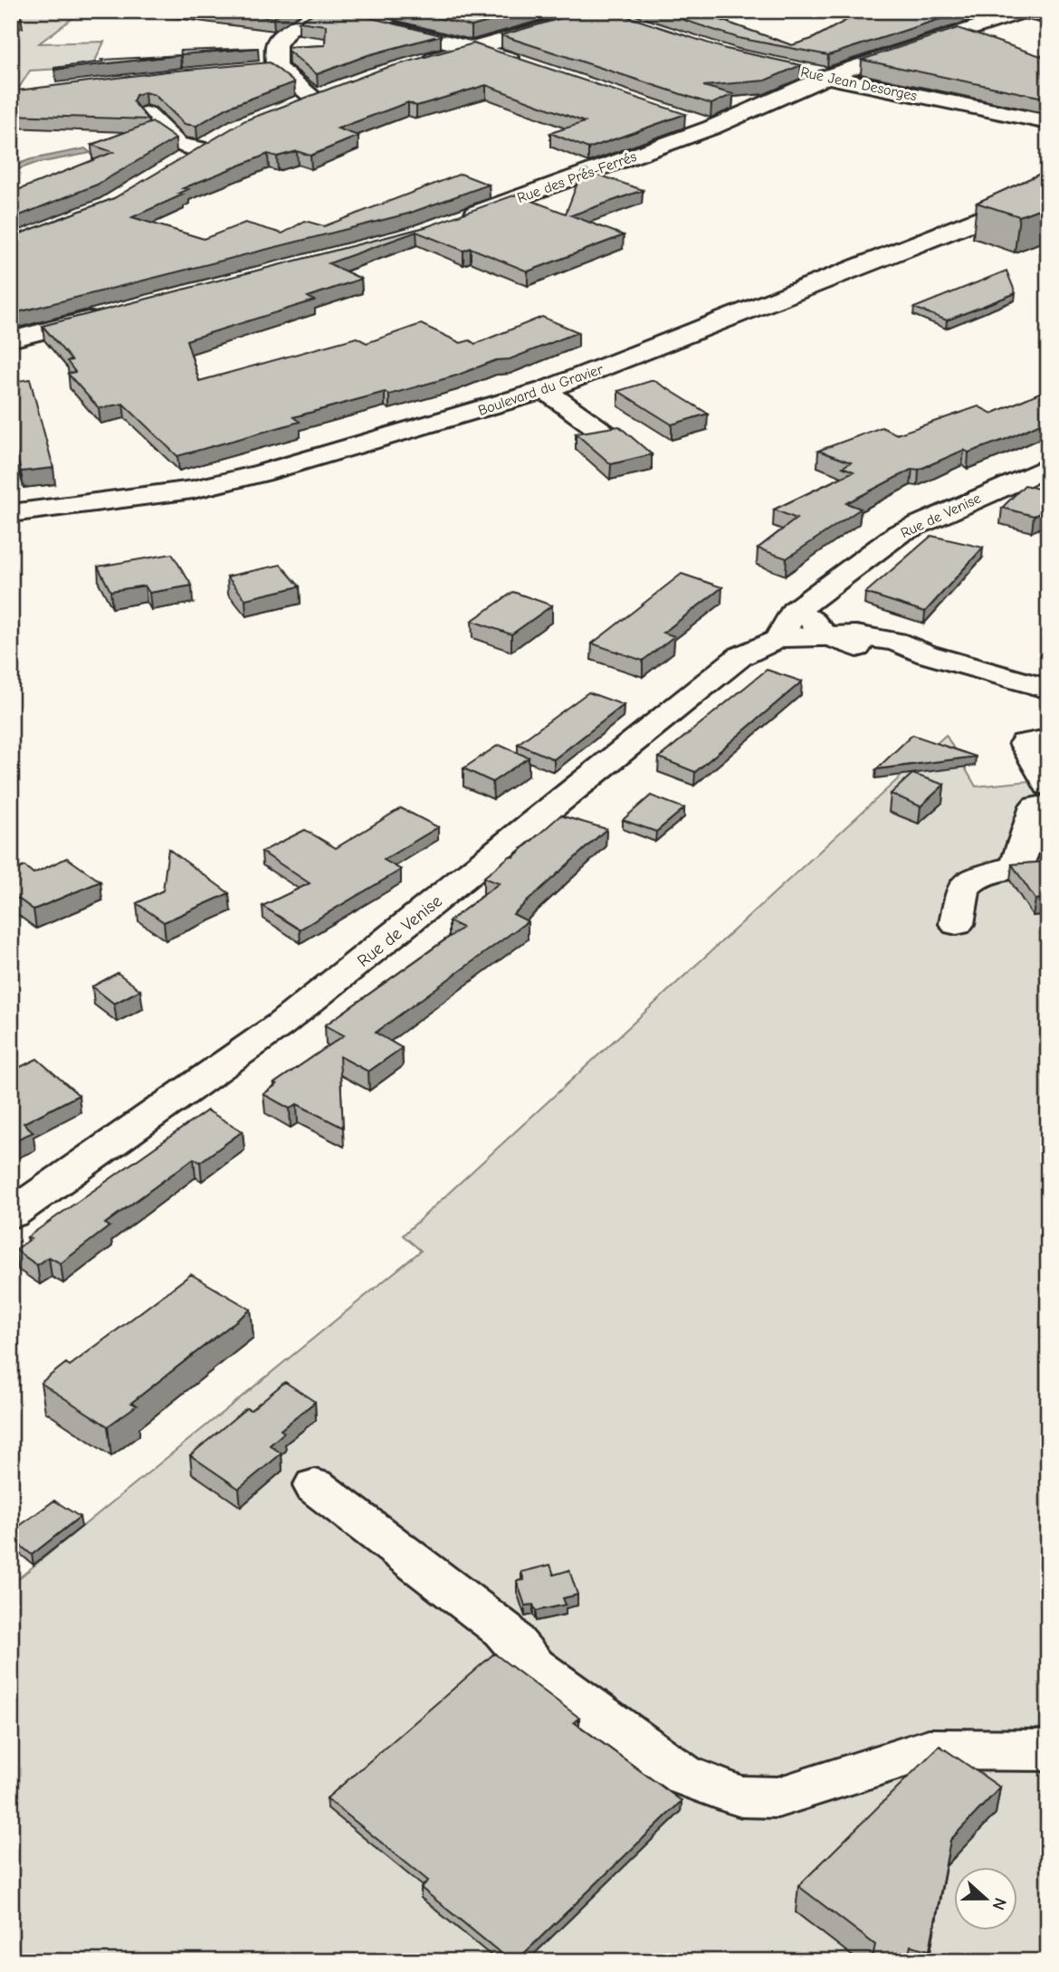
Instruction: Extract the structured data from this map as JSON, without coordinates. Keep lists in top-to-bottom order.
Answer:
{
  "streets": {
    "street": [
      "Rue Jean Desorges",
      "Rue des Prés-Ferrés",
      "Boulevard du Gravier",
      "Rue de Venise"
    ]
  },
  "crossings": [
    ["Rue Jean Desorges", "Rue des Prés-Ferrés"]
  ],
  "north": "right"
}
